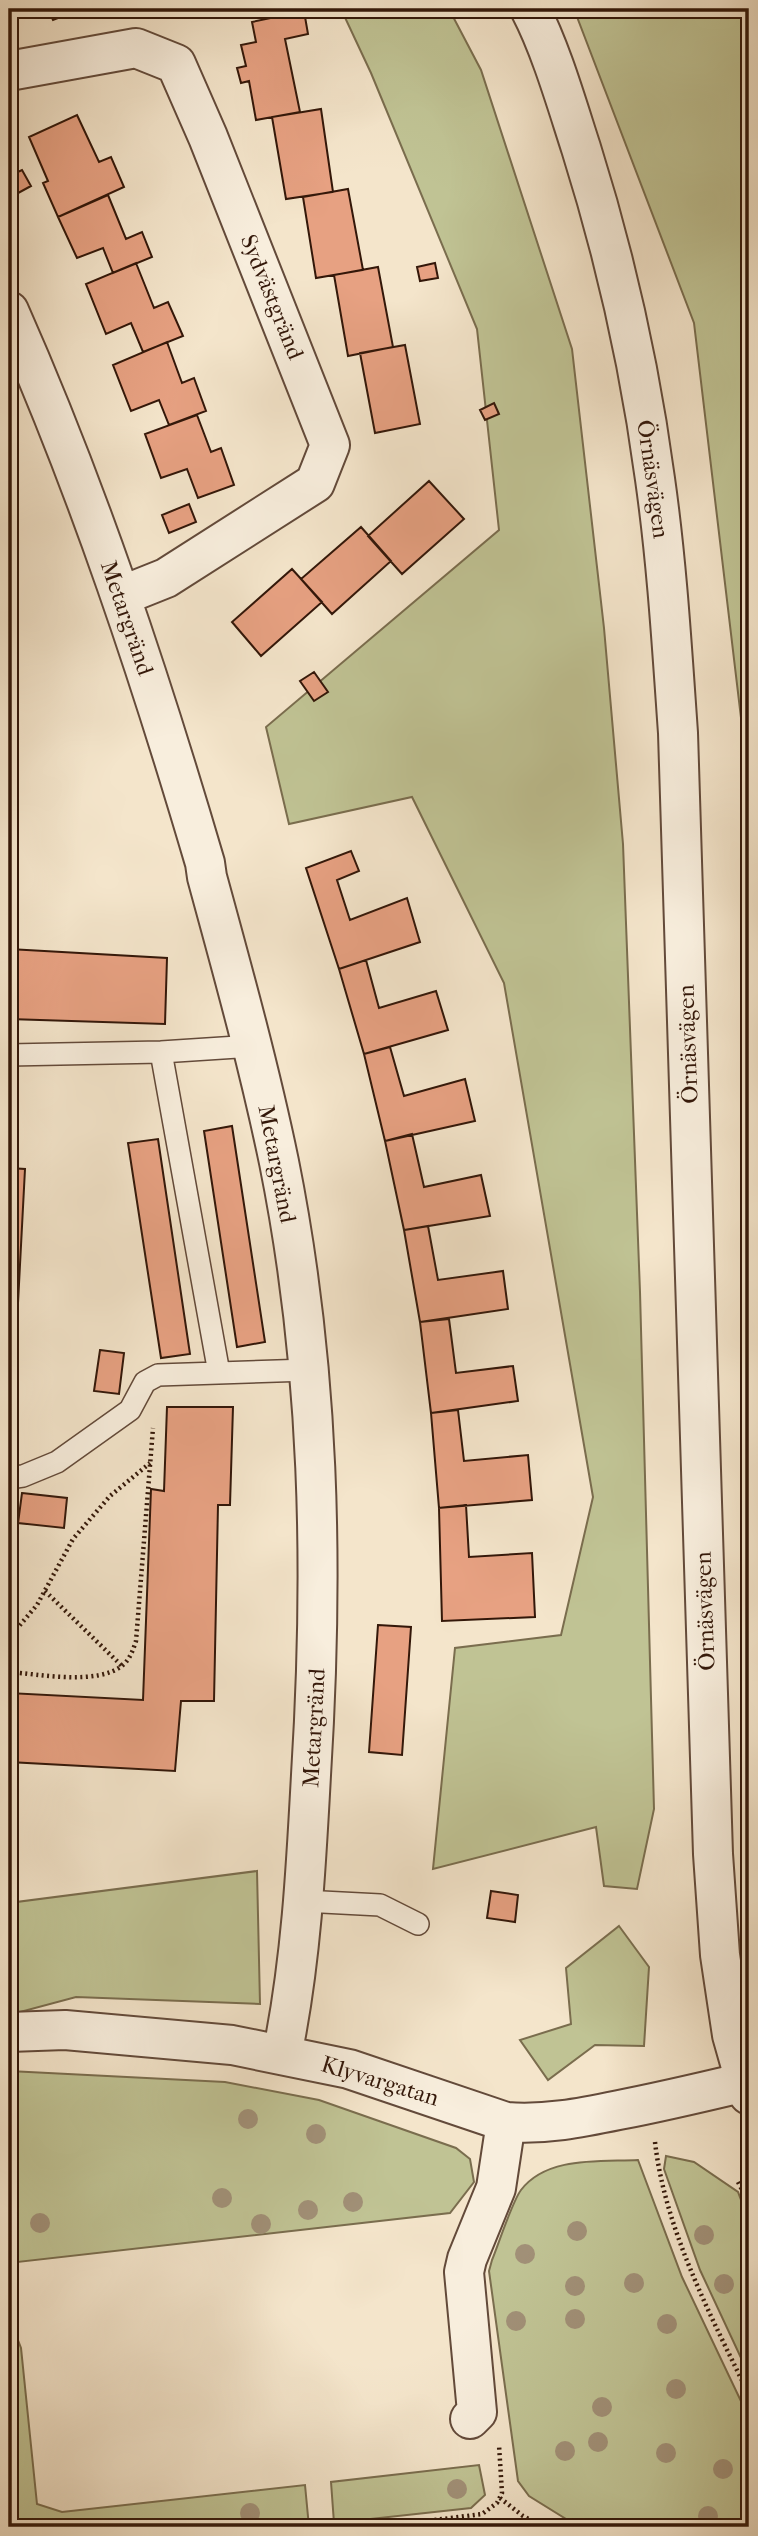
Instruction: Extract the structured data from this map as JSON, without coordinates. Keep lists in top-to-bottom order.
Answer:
{
  "streets": {
    "street": [
      "Sydvästgränd",
      "Örnäsvägen",
      "Metargränd",
      "Klyvargatan"
    ]
  },
  "crossings": [
    ["Sydvästgränd", "Metargränd"],
    ["Örnäsvägen", "Klyvargatan"],
    ["Metargränd", "Klyvargatan"]
  ]
}
